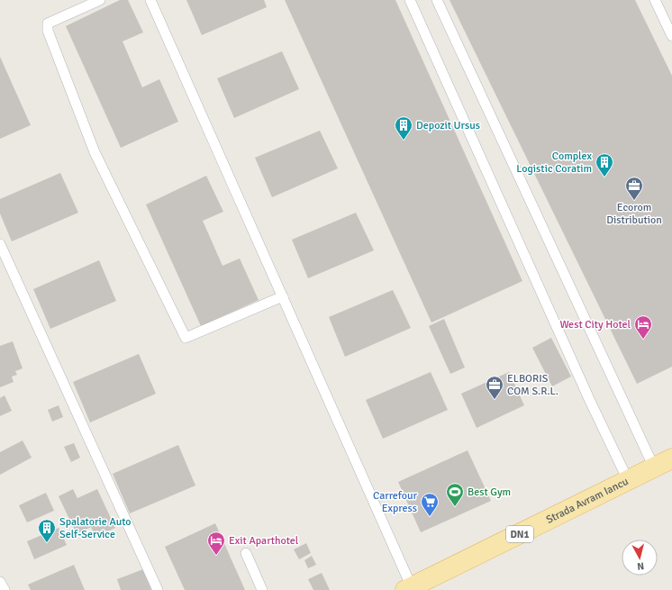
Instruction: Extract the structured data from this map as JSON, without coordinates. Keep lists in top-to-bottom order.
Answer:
{
  "streets": {
    "main road": ["Strada Avram Iancu", "DN1"]
  },
  "places": {
    "building": ["Depozit Ursus", "Complex Logistic Coratim", "Spalatorie Auto Self-Service"],
    "office": ["Ecorom Distribution", "ELBORIS COM S.R.L."],
    "hotel": ["West City Hotel", "Exit Aparthotel"],
    "sports": ["Best Gym"],
    "supermarket": ["Carrefour Express"]
  },
  "north": "bottom"
}
